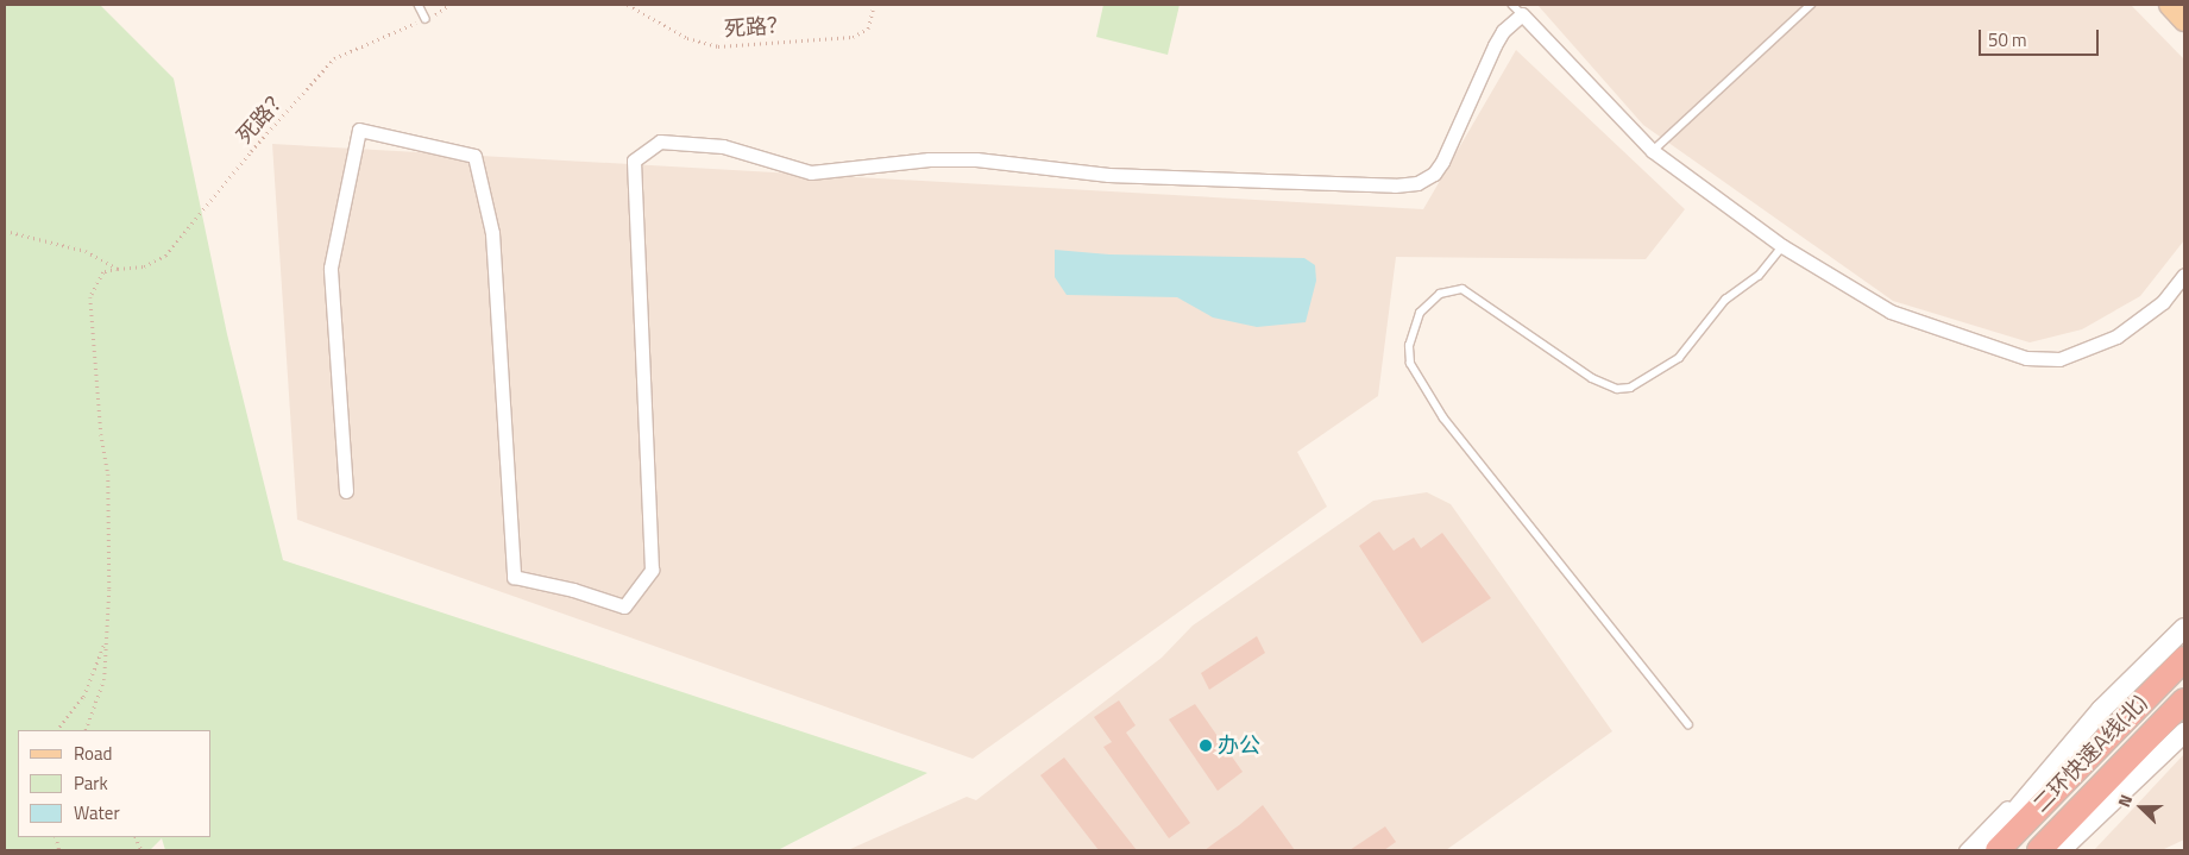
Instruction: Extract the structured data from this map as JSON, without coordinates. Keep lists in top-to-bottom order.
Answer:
{
  "streets": {
    "highway": ["二环快速A线(北)"],
    "path": ["死路？"]
  },
  "places": ["办公"],
  "legend": ["Road", "Park", "Water"],
  "scale_bar": "50 m",
  "north": "left"
}
